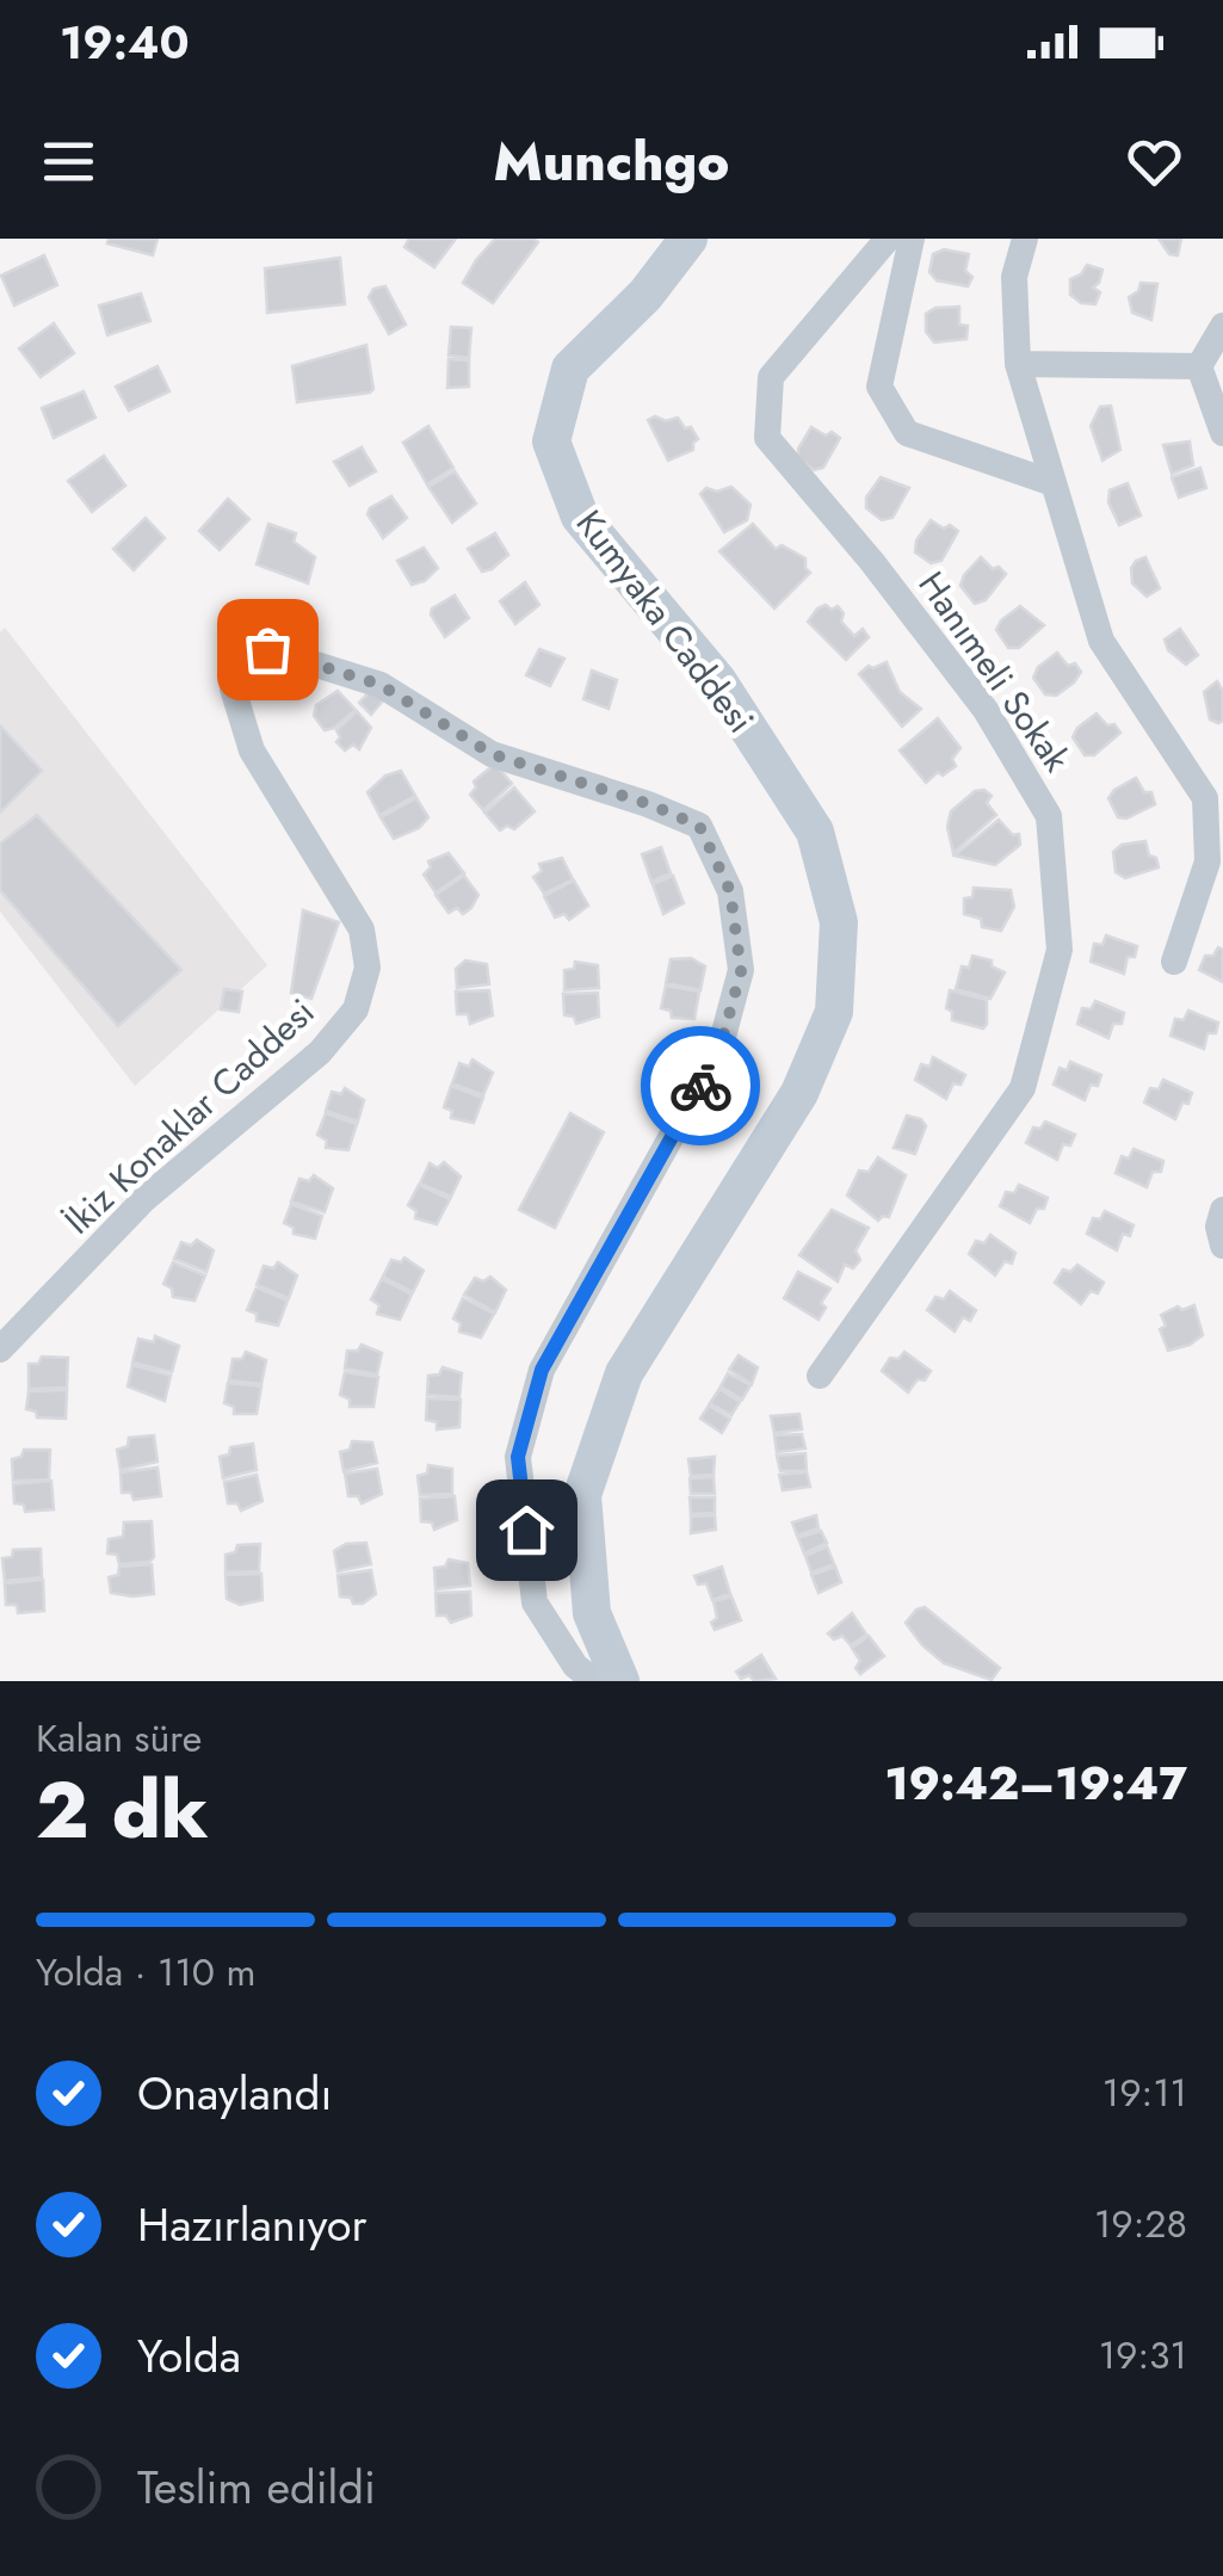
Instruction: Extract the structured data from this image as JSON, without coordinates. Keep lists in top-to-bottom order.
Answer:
{
  "streets": {
    "main road": ["Kumyaka Caddesi"],
    "street": ["Hanımeli Sokak", "İkiz Konaklar Caddesi"]
  },
  "page": {
    "status": "19:40",
    "header": "Munchgo",
    "heading": ["2 dk", "Kalan süre", "19:42–19:47"],
    "bar": "Yolda · 110 m",
    "list": [
      ["Onaylandı", "19:11"],
      ["Hazırlanıyor", "19:28"],
      ["Yolda", "19:31"],
      "Teslim edildi"
    ]
  }
}
